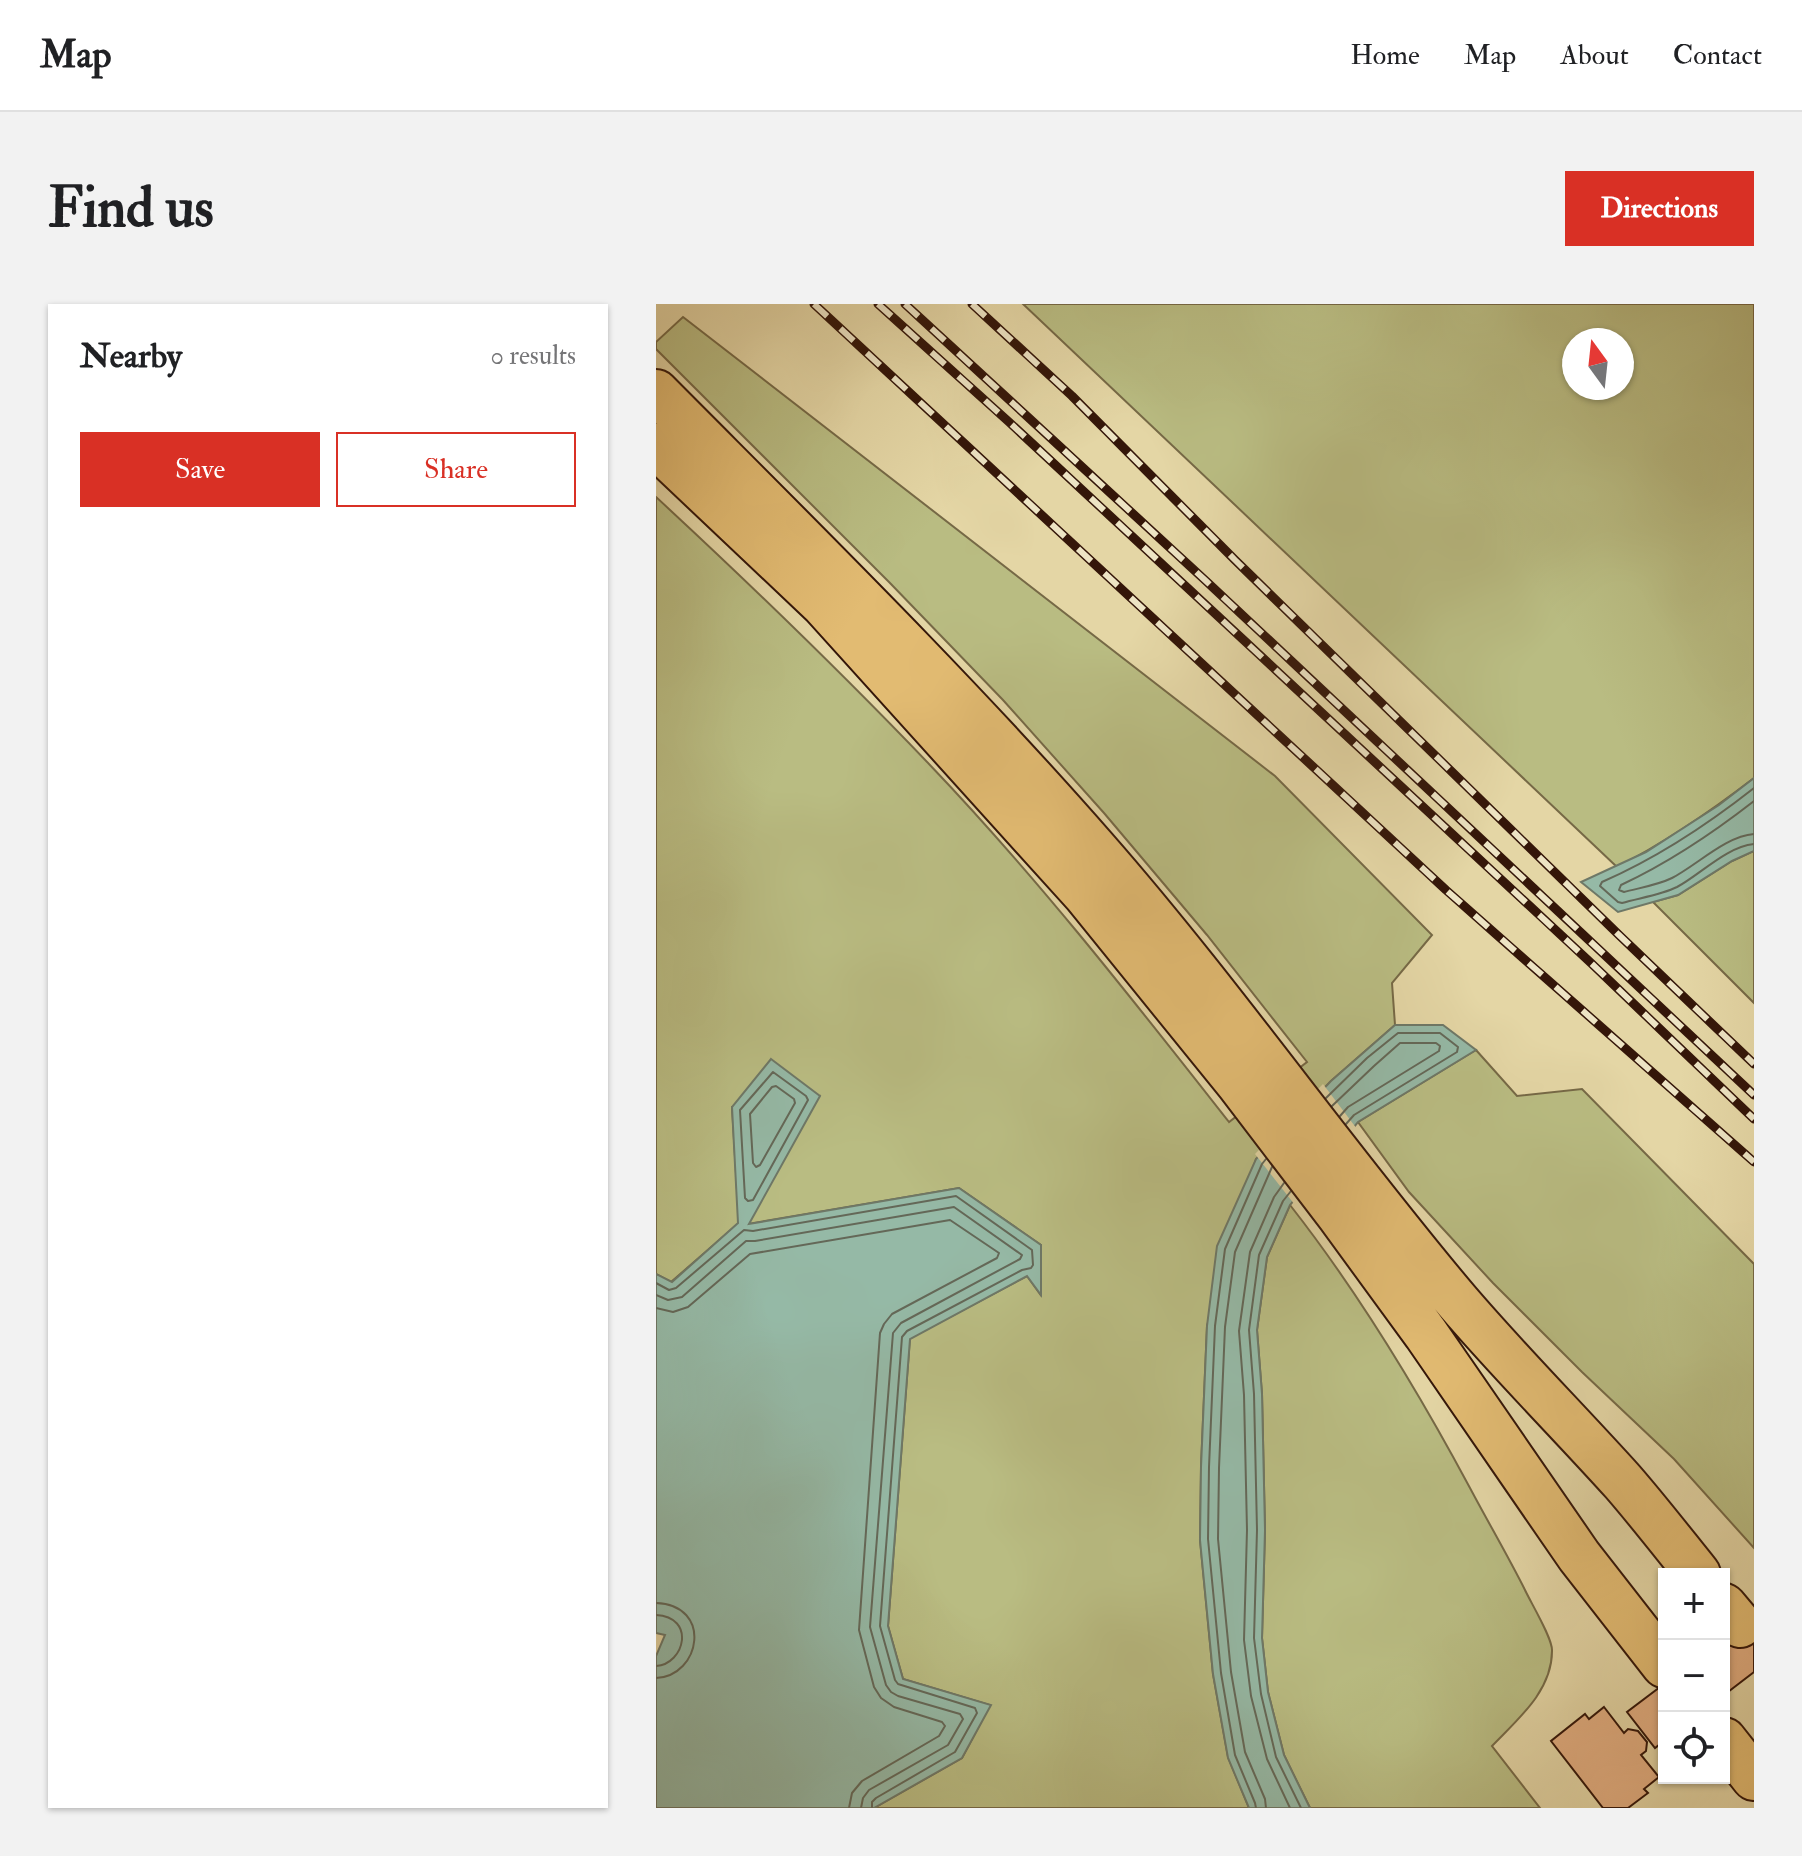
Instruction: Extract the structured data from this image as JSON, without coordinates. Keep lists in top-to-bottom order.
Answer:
{
  "north": "top",
  "page": {
    "header": "Map",
    "nav": [
      "Home",
      "Map",
      "About",
      "Contact"
    ],
    "buttons": [
      "Directions",
      ["Save", "Share"]
    ],
    "title": "Find us",
    "heading": ["Nearby", "0 results"],
    "map_buttons": ["+", "−"]
  }
}
